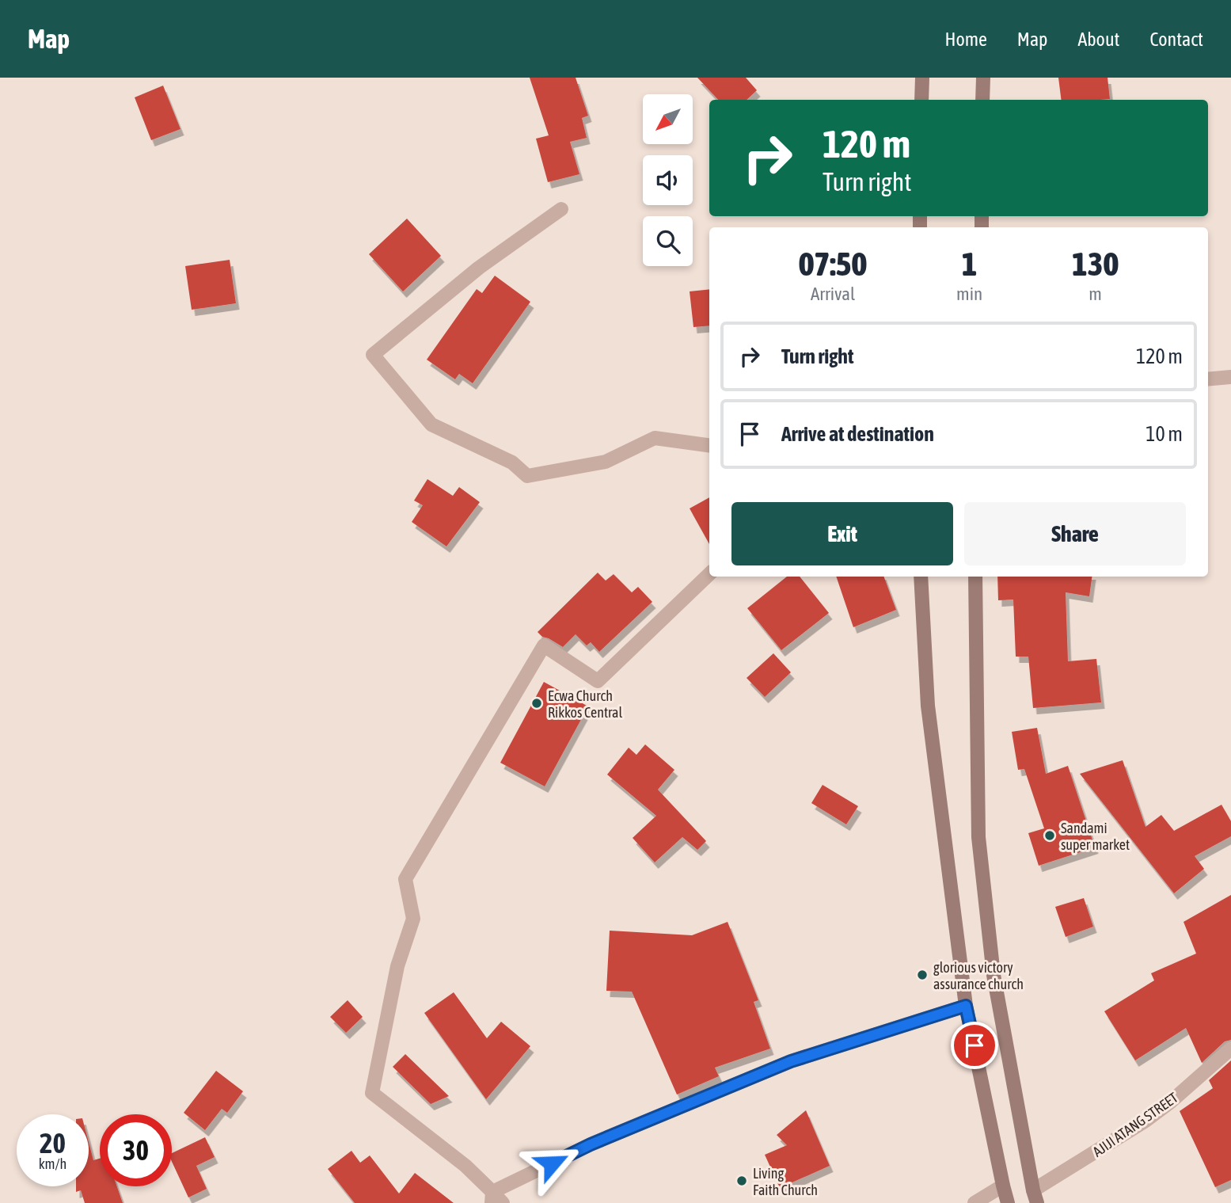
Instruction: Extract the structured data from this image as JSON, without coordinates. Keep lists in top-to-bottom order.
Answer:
{
  "streets": {
    "street": ["AJIJI ATANG STREET"]
  },
  "places": [
    "Ecwa Church Rikkos Central",
    "Sandami super market",
    "glorious victory assurance church",
    "Living Faith Church"
  ],
  "north": "bottom left",
  "page": {
    "header": "Map",
    "nav": [
      "Home",
      "Map",
      "About",
      "Contact"
    ],
    "turn": ["120 m", "Turn right"],
    "eta": [
      "07:50",
      "Arrival",
      "1",
      "min",
      "130",
      "m"
    ],
    "list": [
      {
        "name": "Turn right",
        "value": "120 m"
      },
      {
        "name": "Arrive at destination",
        "value": "10 m"
      }
    ],
    "buttons": ["Exit", "Share"],
    "speed": "20 km/h",
    "limit": "30"
  }
}
